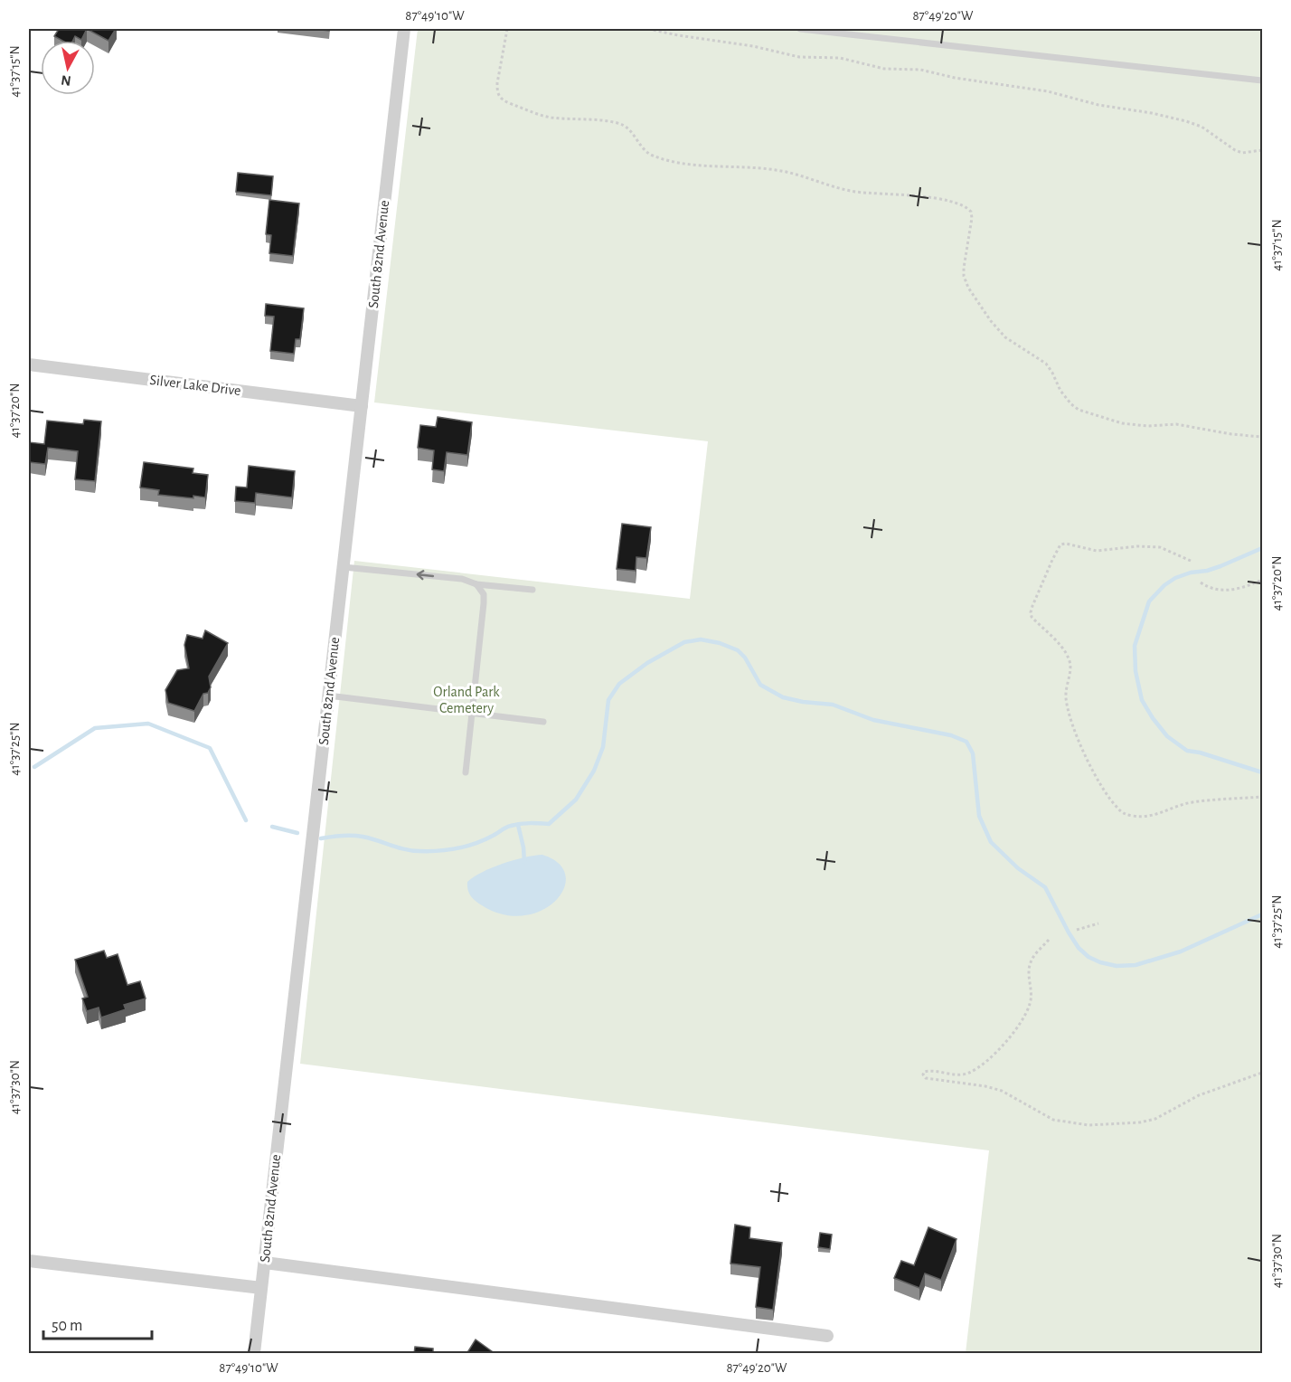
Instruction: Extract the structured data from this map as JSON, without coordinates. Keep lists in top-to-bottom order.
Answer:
{
  "streets": {
    "street": ["South 82nd Avenue", "Silver Lake Drive"]
  },
  "crossings": [
    ["South 82nd Avenue", "Silver Lake Drive"]
  ],
  "parks": ["Orland Park Cemetery"],
  "scale_bar": "50 m",
  "north": "bottom",
  "coordinates": [
    "87°49'10\"W",
    "87°49'20\"W",
    "41°37'15\"N",
    "41°37'20\"N",
    "41°37'25\"N",
    "41°37'30\"N"
  ]
}
